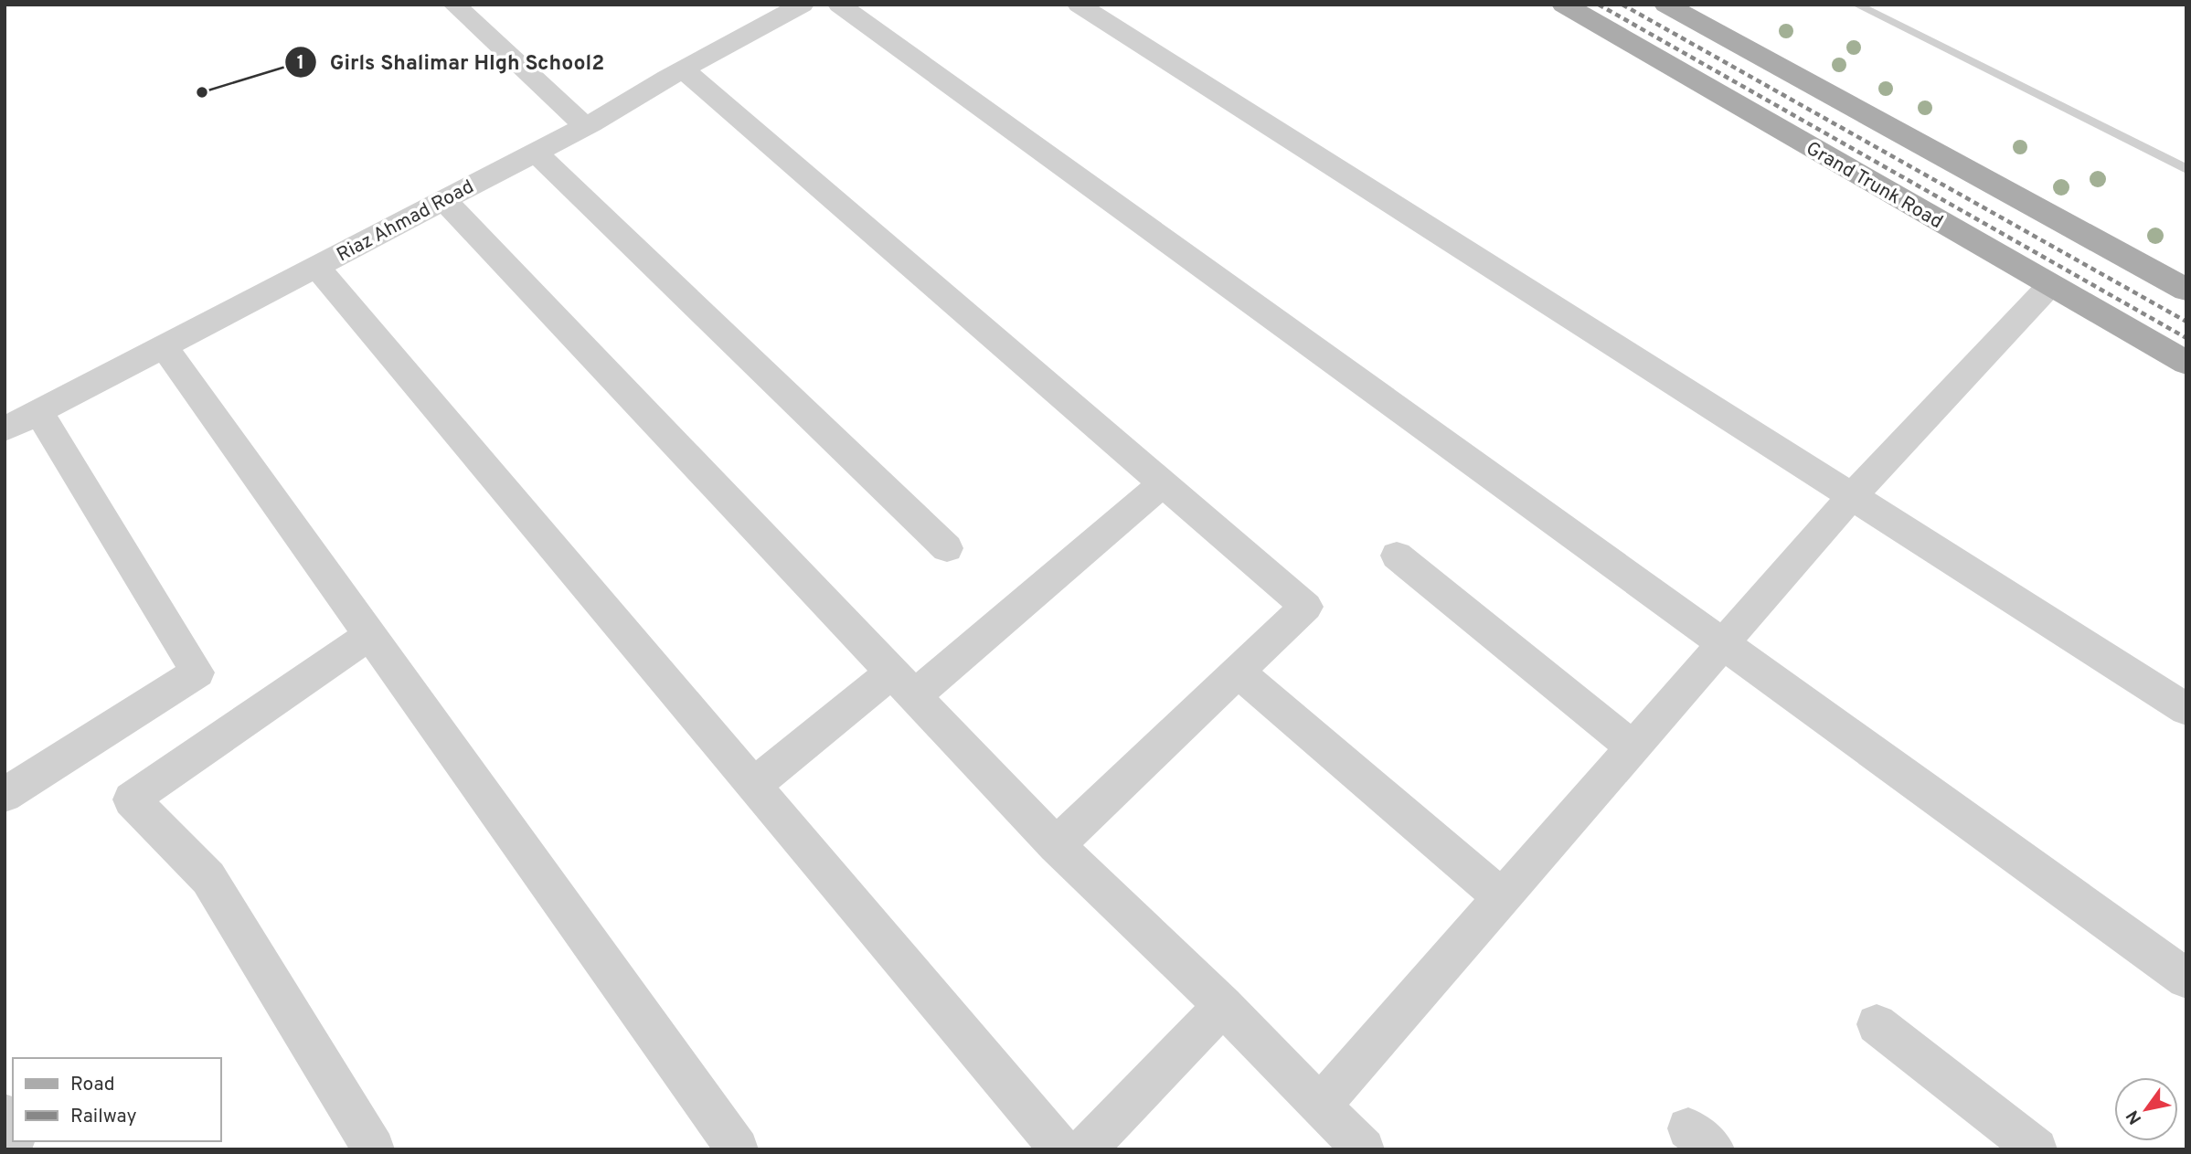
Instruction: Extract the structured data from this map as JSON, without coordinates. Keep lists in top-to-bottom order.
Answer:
{
  "streets": {
    "main road": ["Grand Trunk Road"],
    "street": ["Riaz Ahmad Road"]
  },
  "places": ["Girls Shalimar HIgh School2"],
  "legend": ["Road", "Railway"],
  "north": "bottom left"
}
